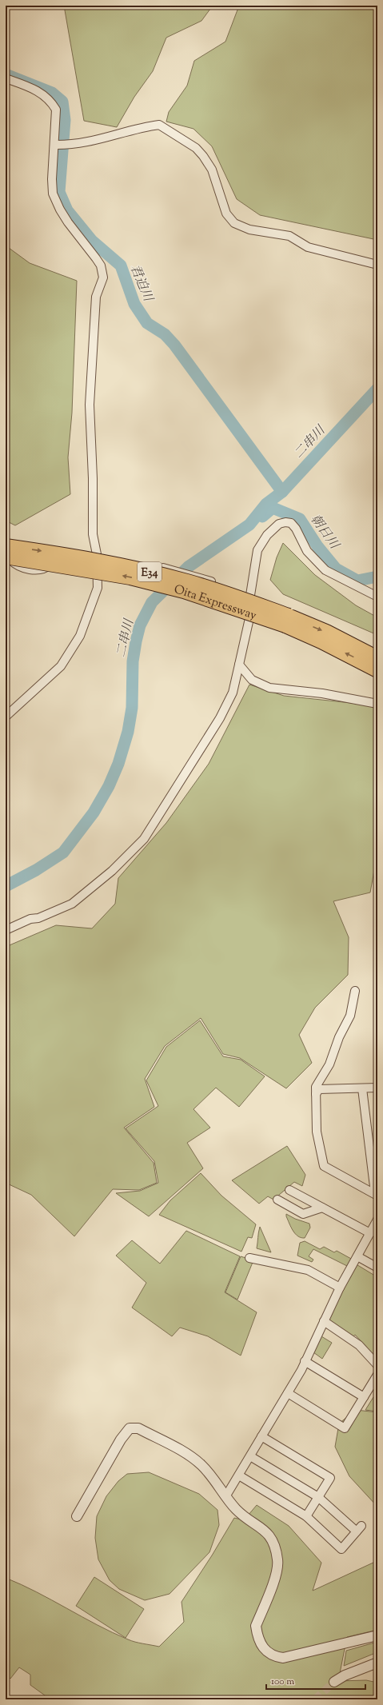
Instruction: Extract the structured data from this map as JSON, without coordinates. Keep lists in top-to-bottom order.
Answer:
{
  "streets": {
    "highway": ["E34", "Oita Expressway"]
  },
  "water": ["君迫川", "二串川", "朝日川"],
  "scale_bar": "100 m"
}
